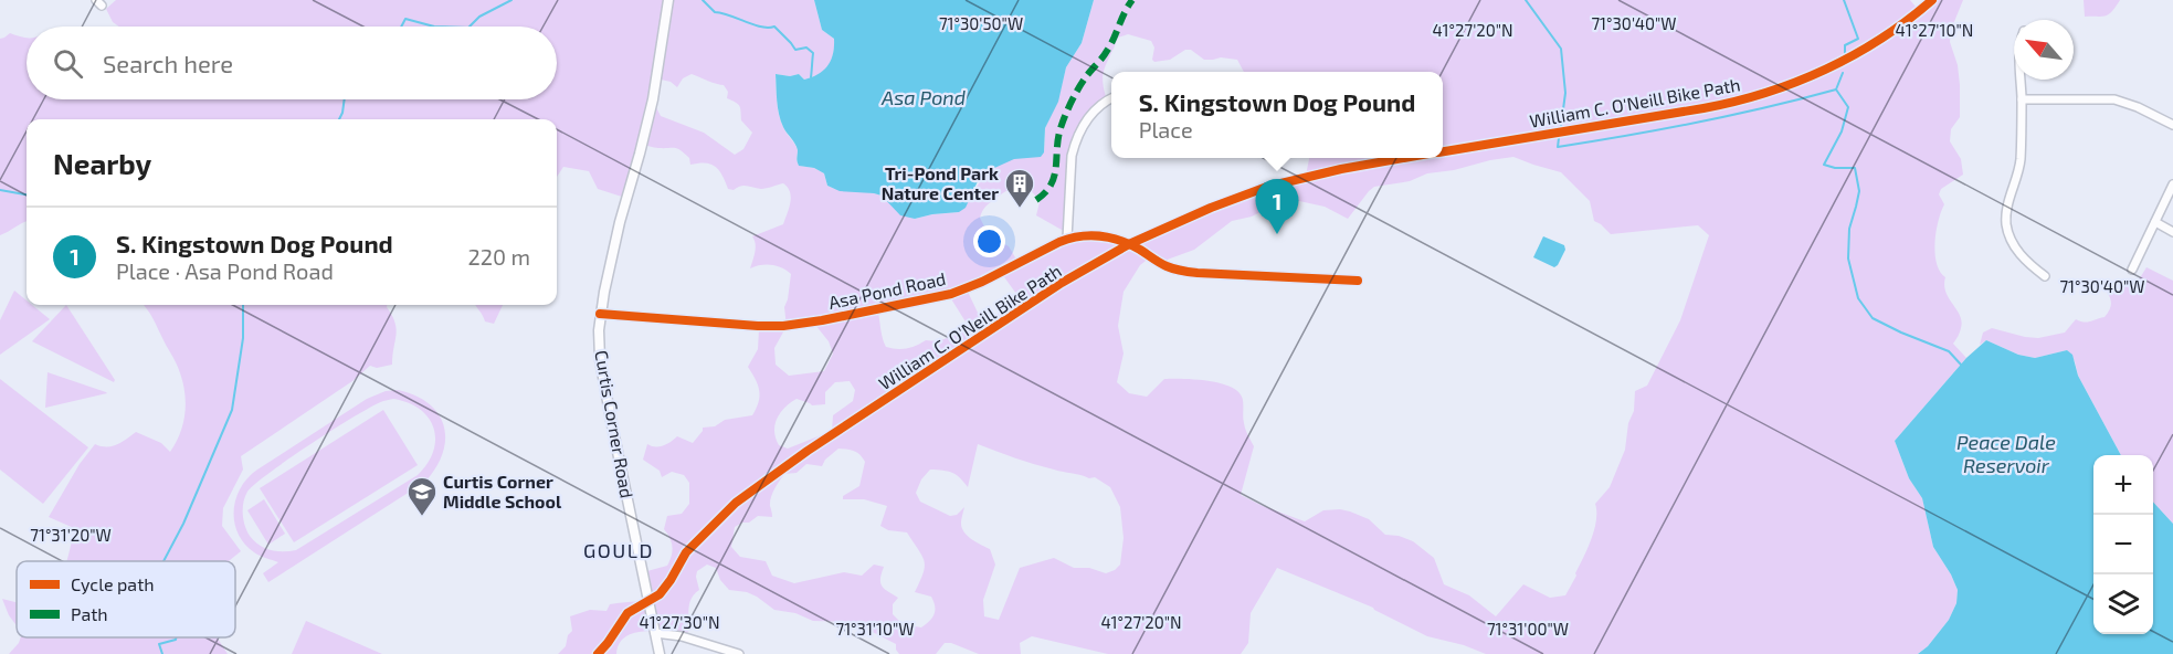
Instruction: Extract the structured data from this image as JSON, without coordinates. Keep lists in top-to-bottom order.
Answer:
{
  "streets": {
    "street": ["Asa Pond Road", "Curtis Corner Road"],
    "cycle path": ["William C. O'Neill Bike Path"]
  },
  "crossings": [
    ["Asa Pond Road", "Curtis Corner Road"]
  ],
  "districts": ["GOULD"],
  "water": ["Asa Pond", "Peace Dale Reservoir"],
  "places": {
    "building": ["Tri-Pond Park Nature Center"],
    "school or university": ["Curtis Corner Middle School"]
  },
  "legend": ["Cycle path", "Path"],
  "north": "top left",
  "page": {
    "search": "Search here",
    "popup": ["S. Kingstown Dog Pound", "Place"],
    "heading": "Nearby",
    "pins": "1",
    "list": [
      {
        "mark": "1",
        "name": "S. Kingstown Dog Pound",
        "note": "Place · Asa Pond Road",
        "value": "220 m"
      }
    ],
    "map_buttons": ["+", "−"]
  },
  "coordinates": [
    "71°30'50\"W",
    "71°30'40\"W",
    "41°27'20\"N",
    "41°27'10\"N",
    "71°31'20\"W",
    "41°27'30\"N",
    "71°31'10\"W",
    "71°31'00\"W"
  ]
}
